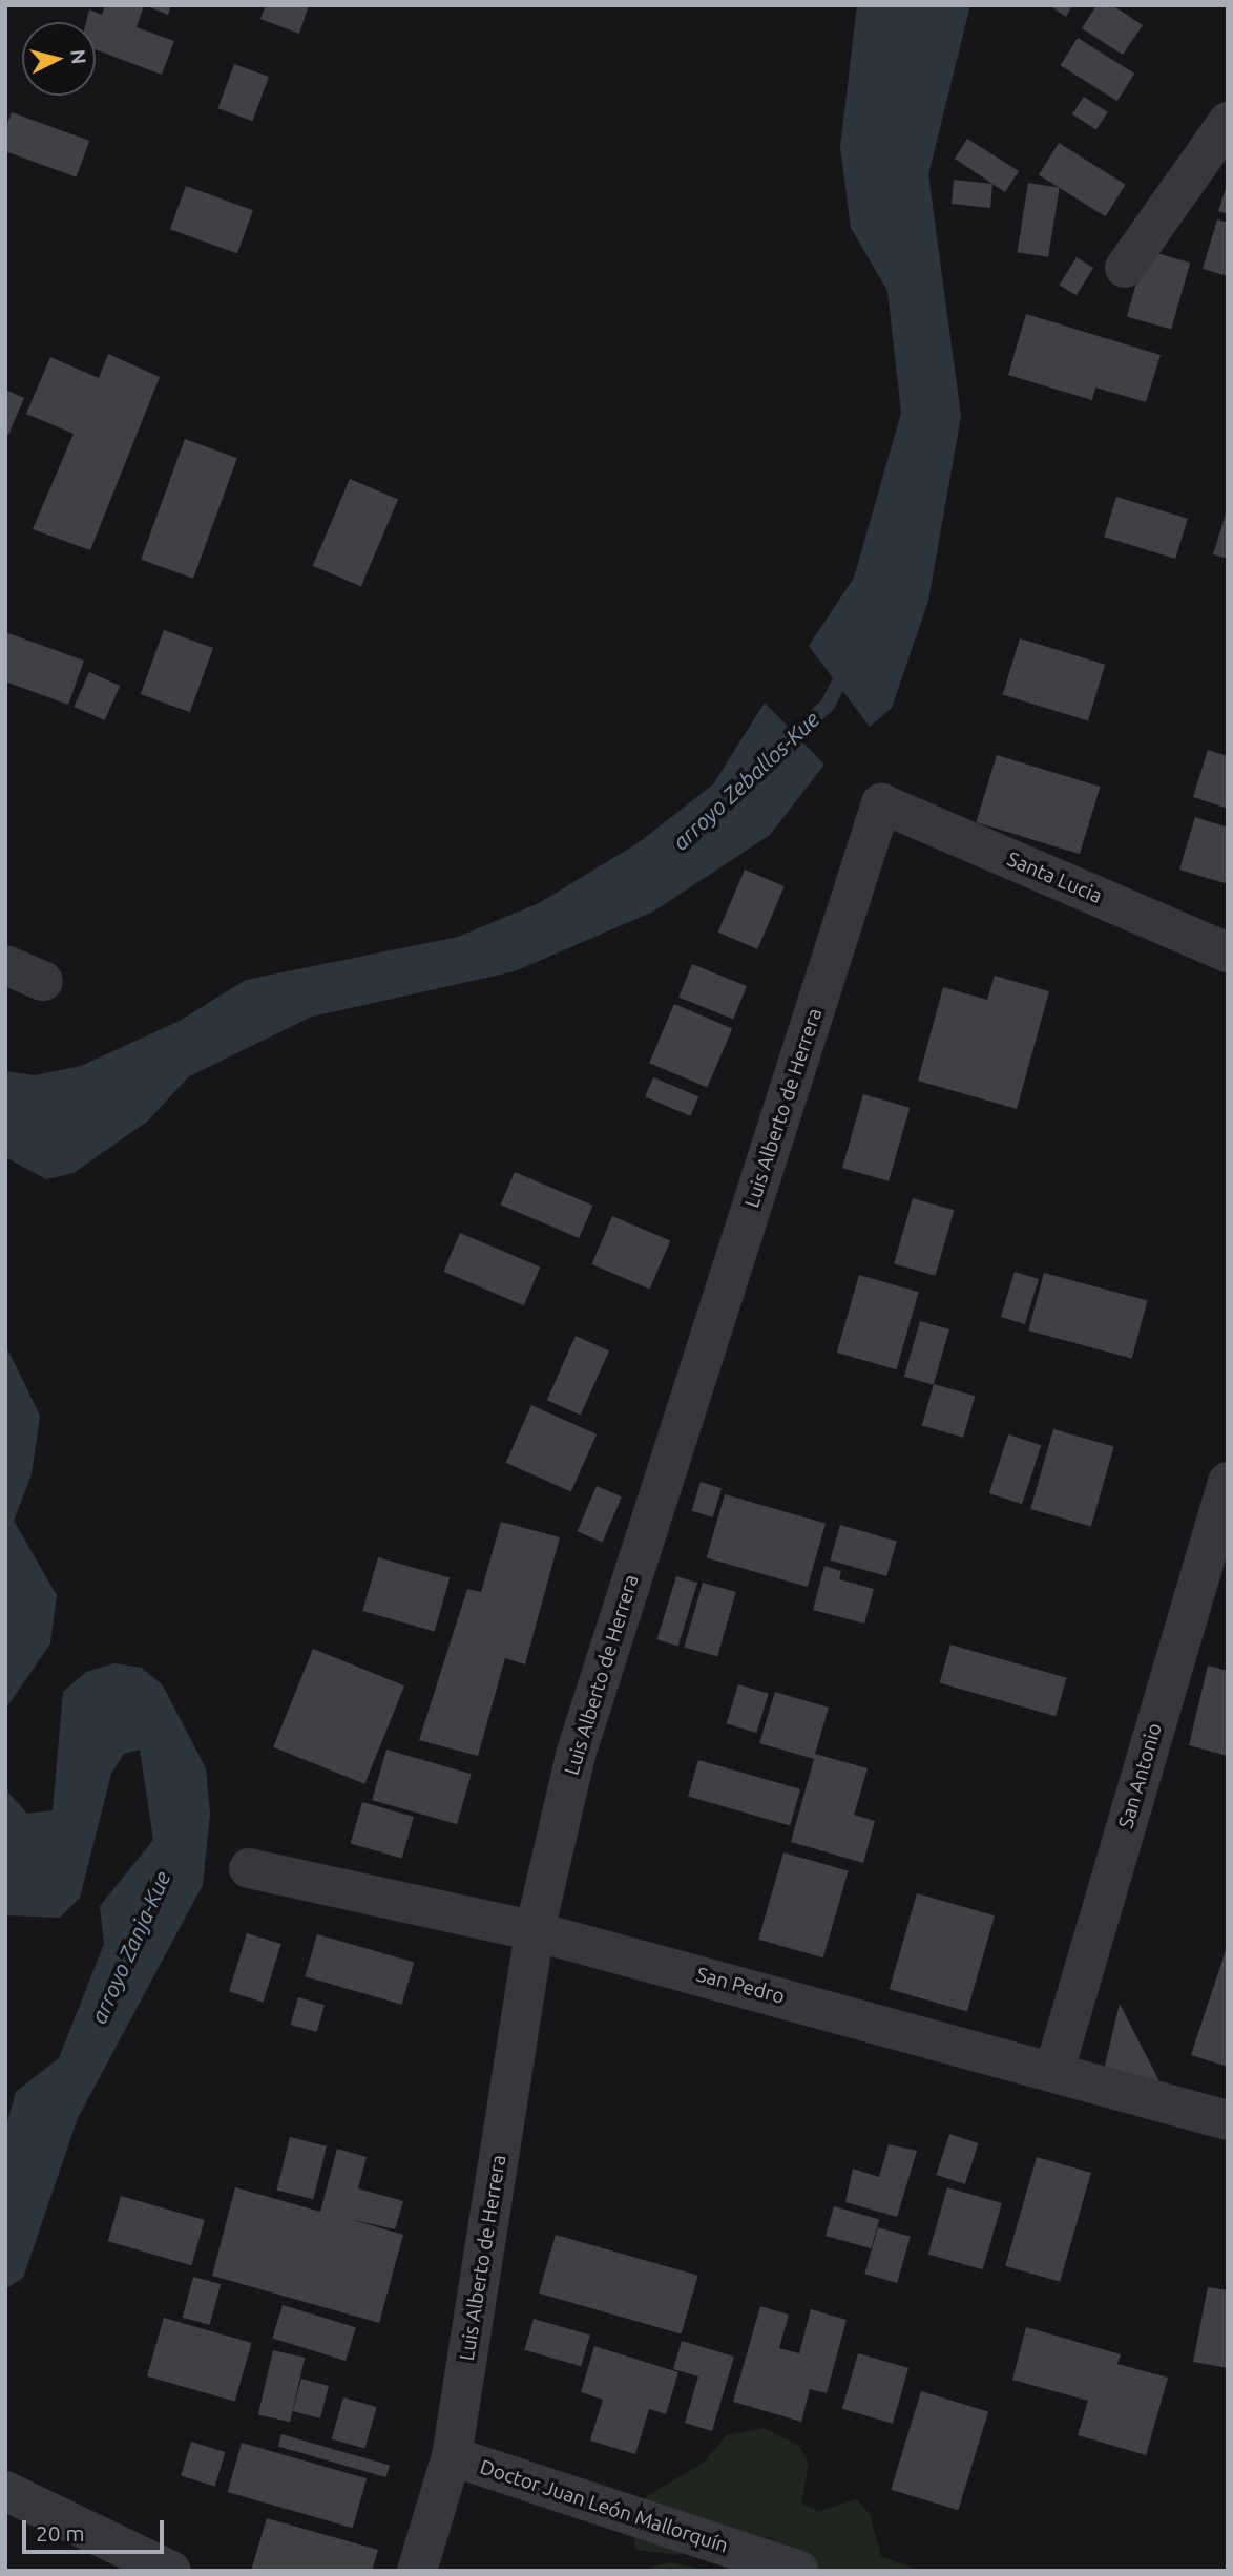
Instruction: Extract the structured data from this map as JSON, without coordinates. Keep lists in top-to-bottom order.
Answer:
{
  "streets": {
    "street": [
      "Santa Lucia",
      "Luis Alberto de Herrera",
      "San Antonio",
      "San Pedro",
      "Doctor Juan León Mallorquín"
    ]
  },
  "crossings": [
    ["Santa Lucia", "Luis Alberto de Herrera"],
    ["Luis Alberto de Herrera", "San Pedro"],
    ["Luis Alberto de Herrera", "Doctor Juan León Mallorquín"],
    ["San Antonio", "San Pedro"]
  ],
  "water": ["arroyo Zeballos-Kue", "arroyo Zanja-Kue"],
  "scale_bar": "20 m",
  "north": "right"
}
